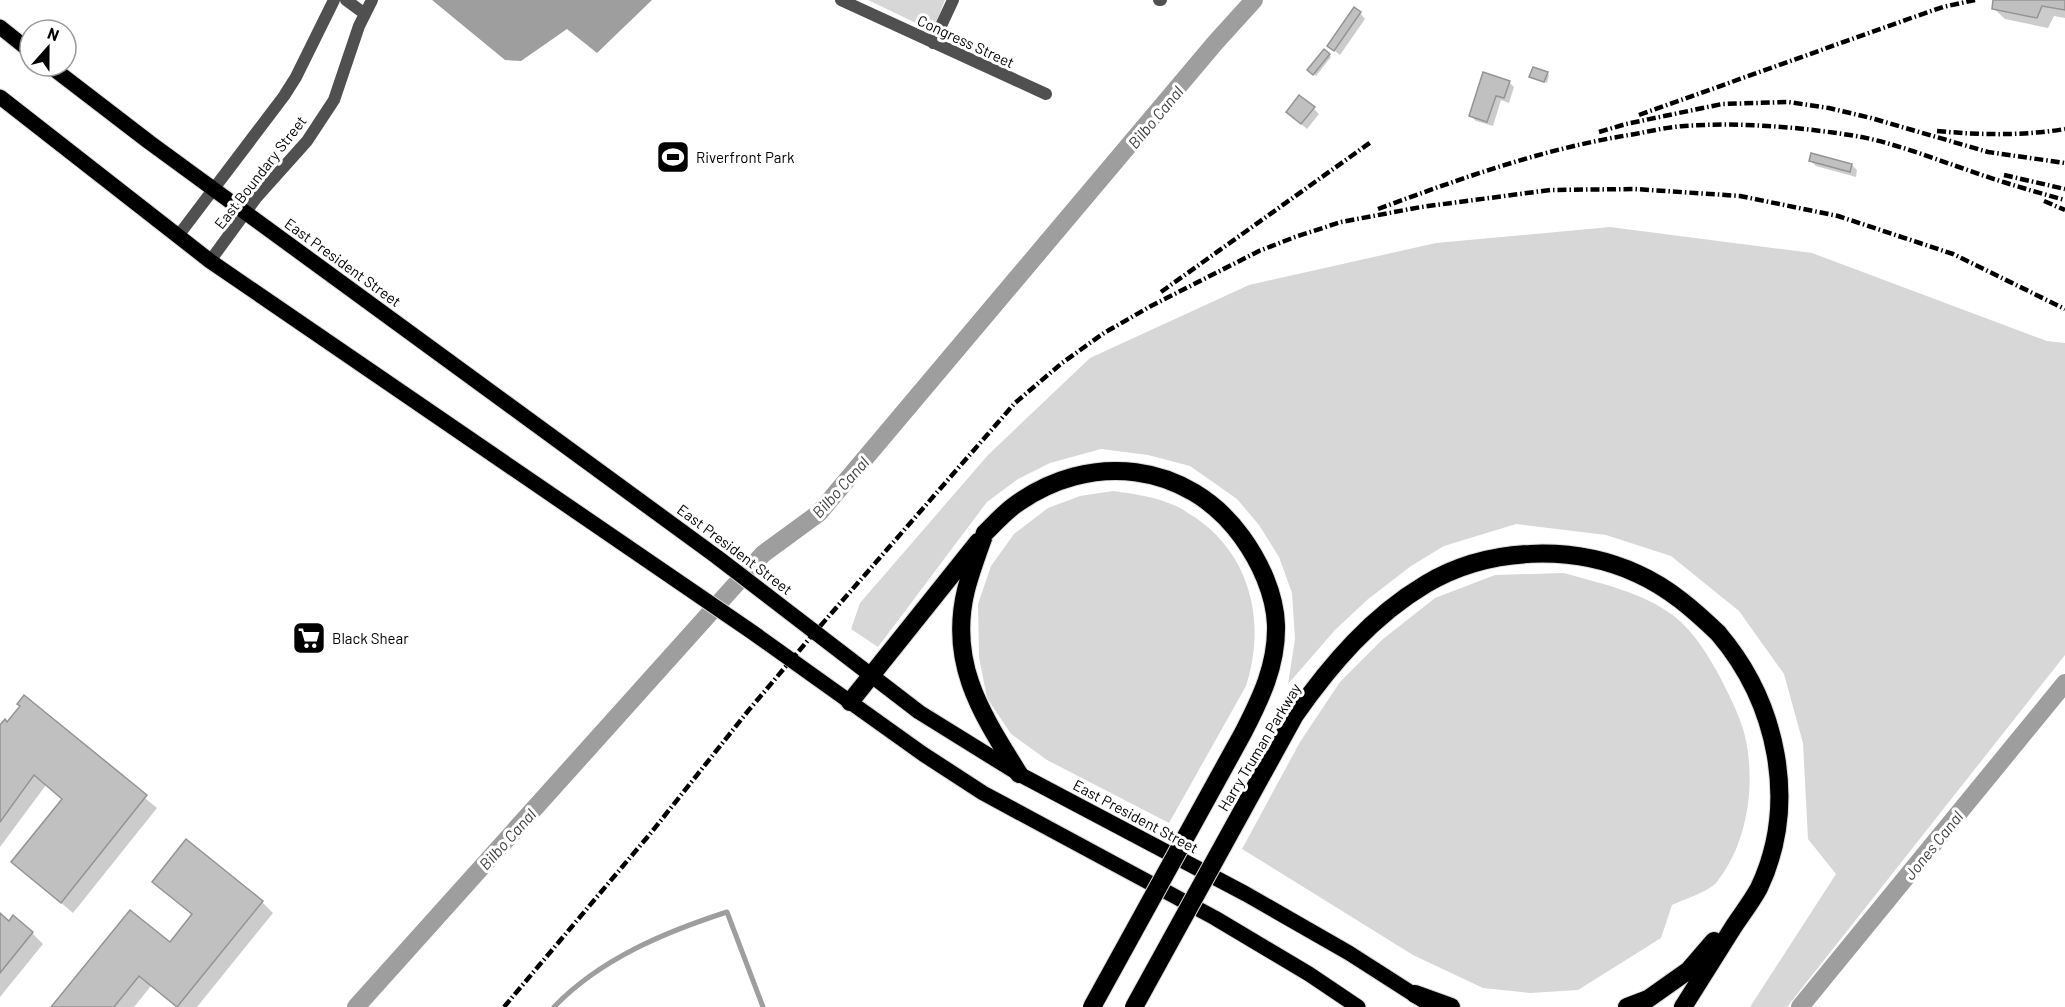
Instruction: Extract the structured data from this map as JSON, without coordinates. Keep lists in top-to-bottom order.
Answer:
{
  "streets": {
    "highway": ["Harry Truman Parkway"],
    "main road": ["East President Street"],
    "street": ["Congress Street", "East Boundary Street"]
  },
  "crossings": [
    ["East Boundary Street", "East President Street"],
    ["East President Street", "Harry Truman Parkway"]
  ],
  "water": ["Bilbo Canal", "Jones Canal"],
  "places": {
    "sports": ["Riverfront Park"],
    "supermarket": ["Black Shear"]
  },
  "north": "top"
}
